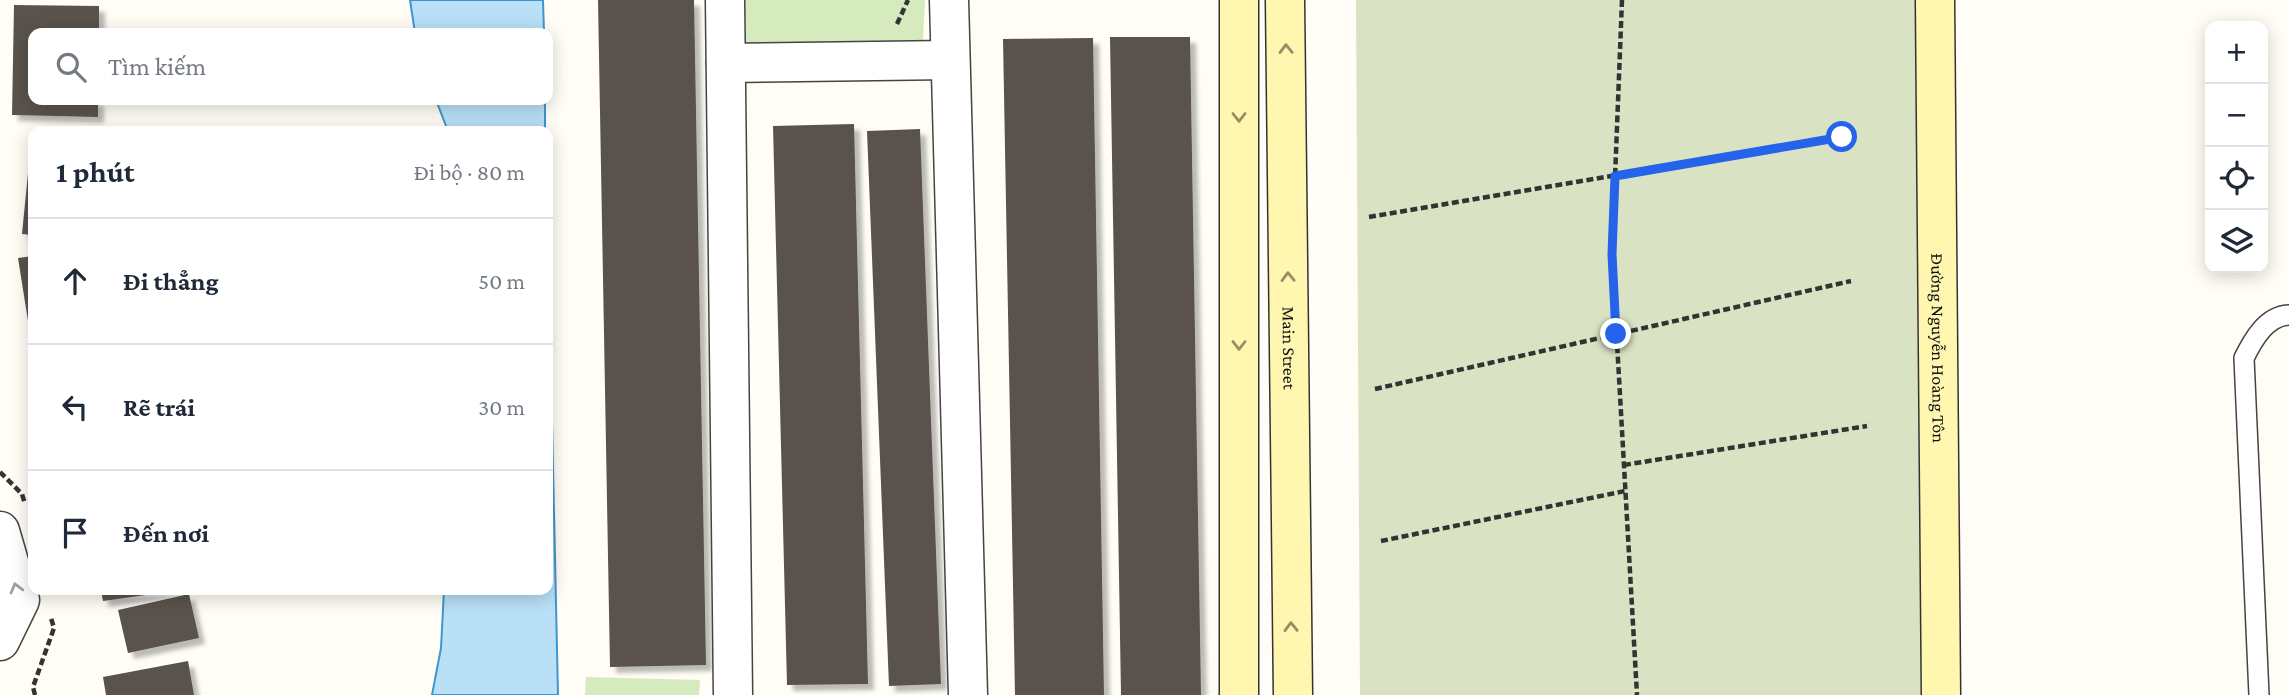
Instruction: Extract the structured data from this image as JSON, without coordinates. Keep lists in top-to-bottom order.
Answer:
{
  "streets": {
    "street": ["Main Street", "Đường Nguyễn Hoàng Tôn"]
  },
  "page": {
    "map_buttons": ["+", "−"],
    "search": "Tìm kiếm",
    "heading": ["1 phút", "Đi bộ · 80 m"],
    "list": [
      ["Đi thẳng", "50 m"],
      ["Rẽ trái", "30 m"],
      "Đến nơi"
    ]
  }
}
